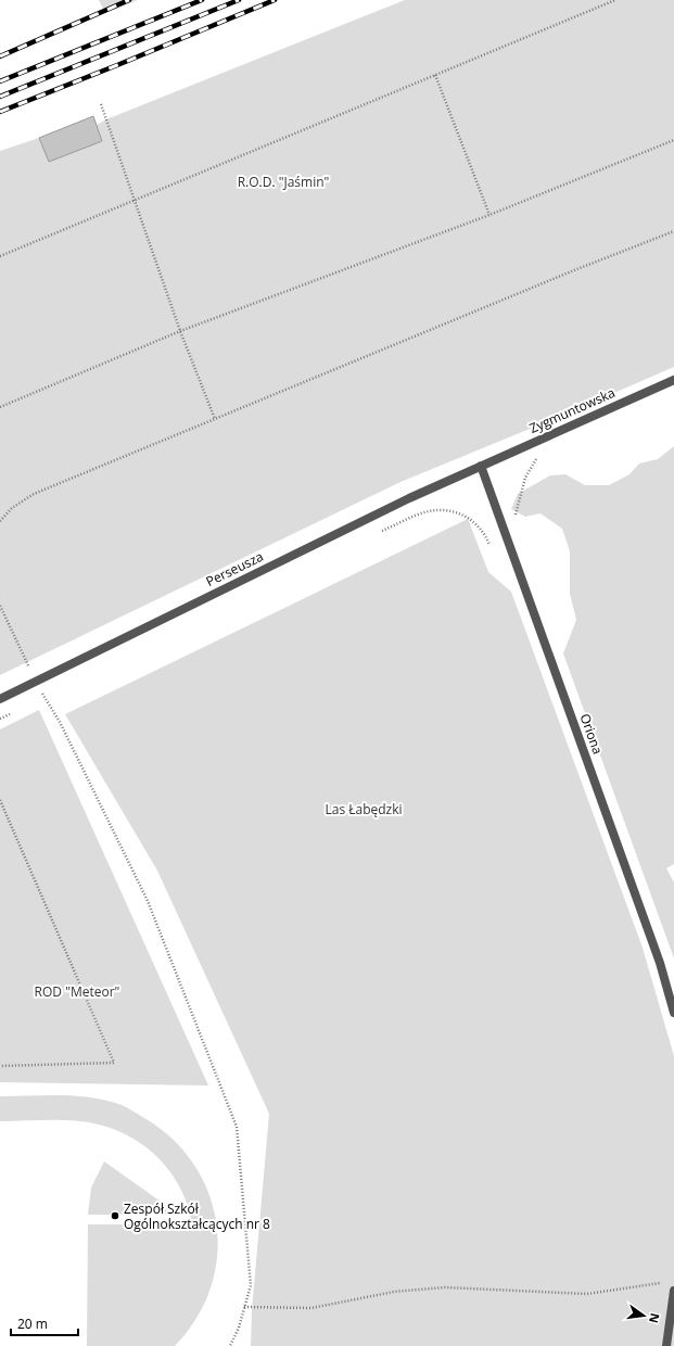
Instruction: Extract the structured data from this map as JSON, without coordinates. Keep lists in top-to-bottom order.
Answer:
{
  "streets": {
    "street": ["Zygmuntowska", "Perseusza", "Oriona"]
  },
  "crossings": [
    ["Zygmuntowska", "Perseusza"],
    ["Zygmuntowska", "Oriona"],
    ["Perseusza", "Oriona"]
  ],
  "parks": ["R.O.D. \"Jaśmin\"", "Las Łabędzki", "ROD \"Meteor\""],
  "places": ["Zespół Szkół Ogólnokształcących nr 8"],
  "scale_bar": "20 m",
  "north": "right"
}
